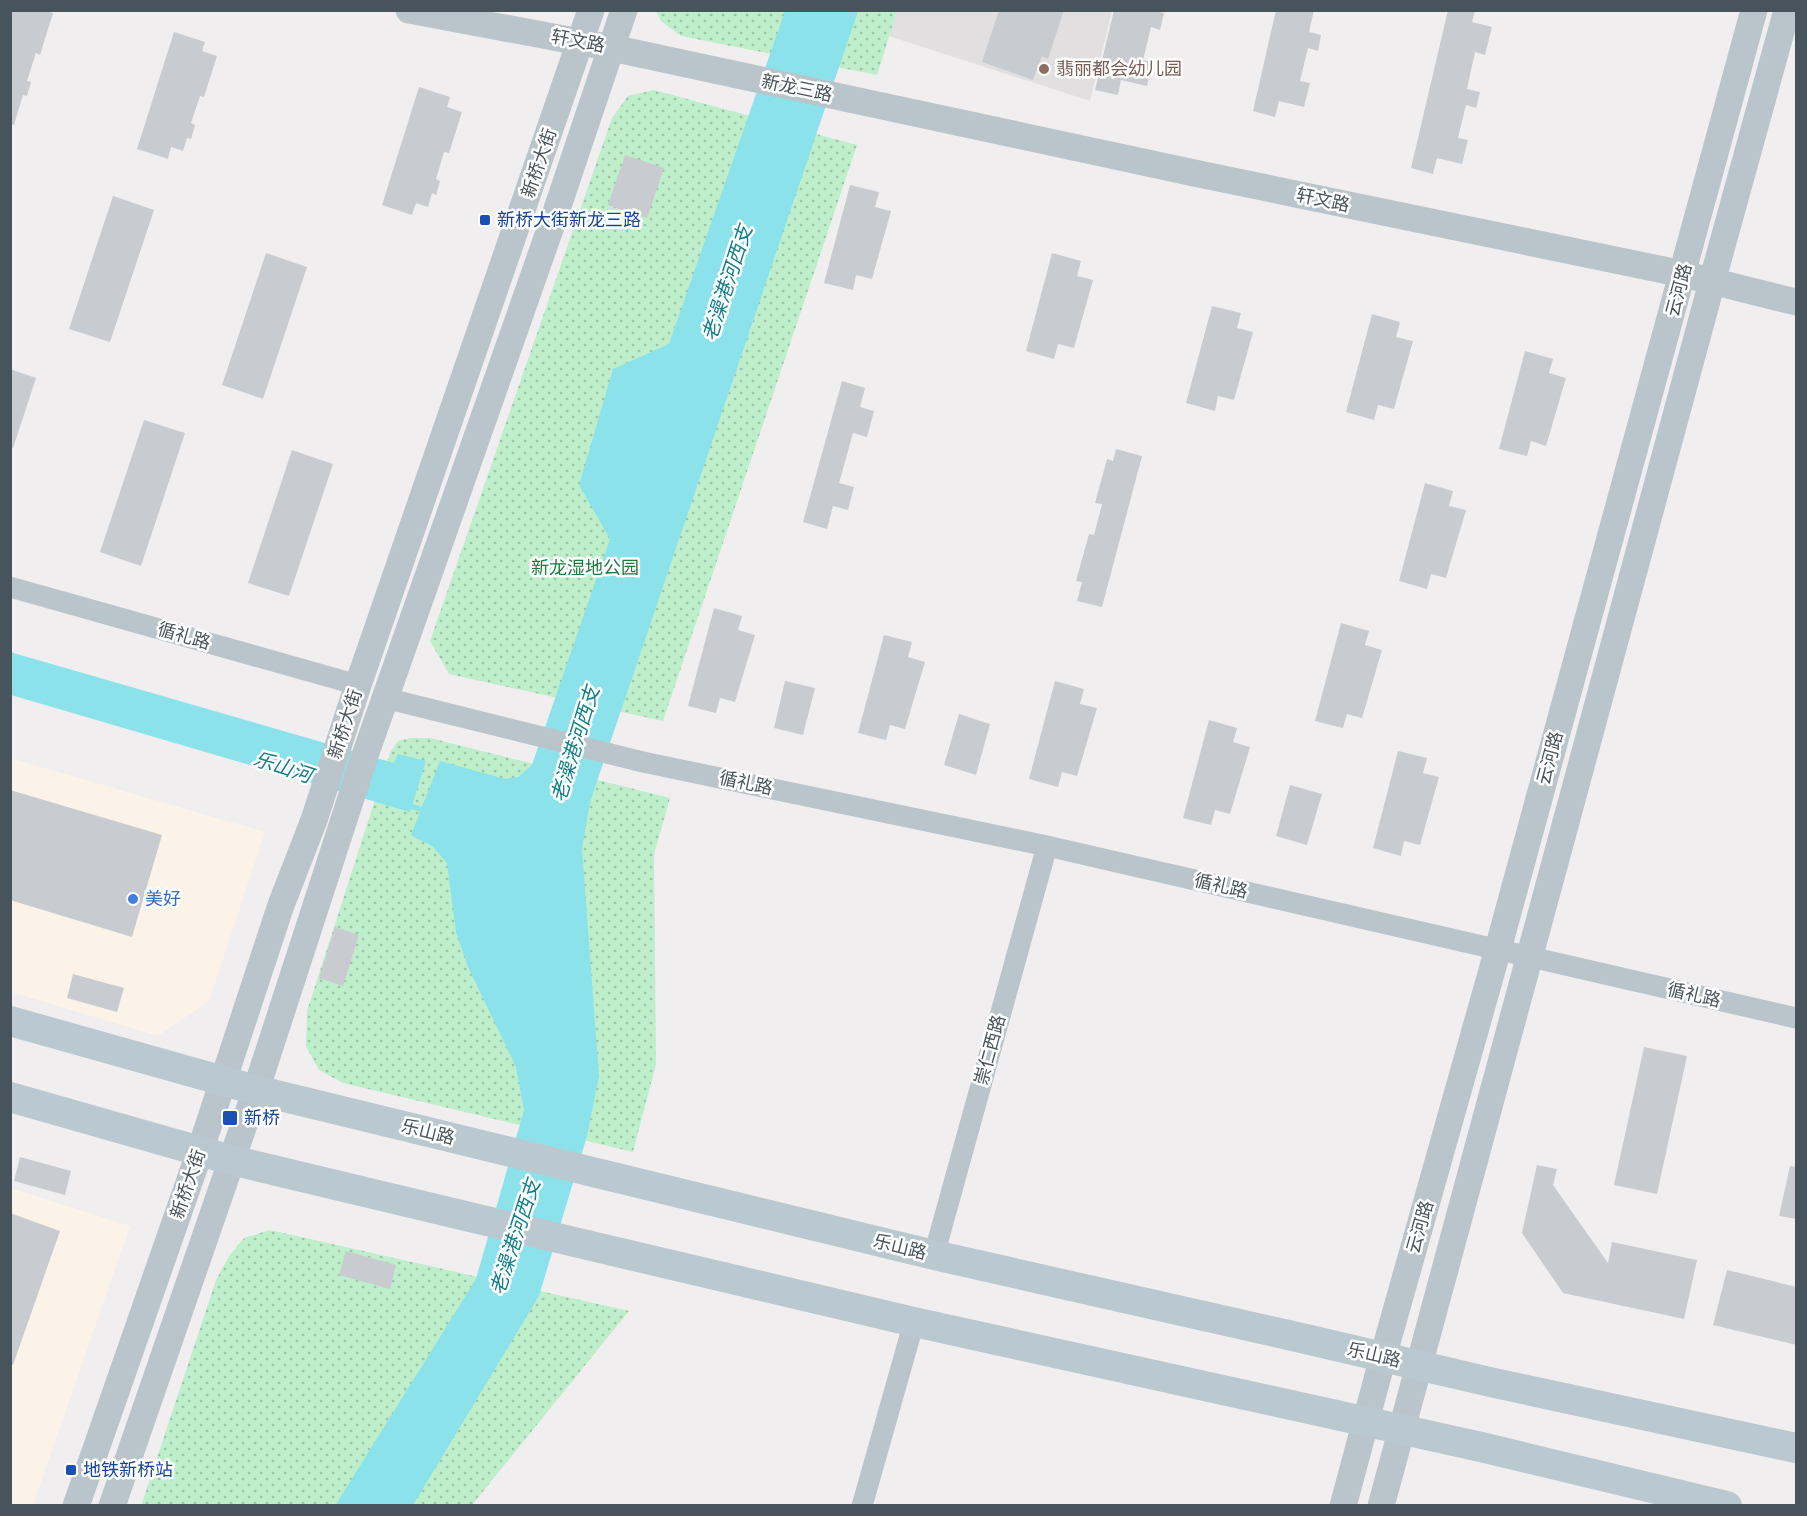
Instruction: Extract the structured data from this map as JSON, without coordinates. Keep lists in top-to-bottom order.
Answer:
{
  "streets": {
    "main road": ["乐山路"],
    "street": [
      "轩文路",
      "新龙三路",
      "新桥大街",
      "云河路",
      "循礼路",
      "崇仁西路"
    ]
  },
  "crossings": [
    ["轩文路", "新龙三路"],
    ["轩文路", "新桥大街"],
    ["轩文路", "云河路"],
    ["新桥大街", "循礼路"],
    ["新桥大街", "乐山路"],
    ["云河路", "循礼路"],
    ["云河路", "乐山路"],
    ["循礼路", "崇仁西路"],
    ["崇仁西路", "乐山路"]
  ],
  "water": ["老澡港河西支", "乐山河"],
  "parks": ["新龙湿地公园"],
  "places": {
    "other": ["翡丽都会幼儿园", "美好"],
    "transit": ["新桥大街新龙三路", "新桥", "地铁新桥站"]
  }
}
